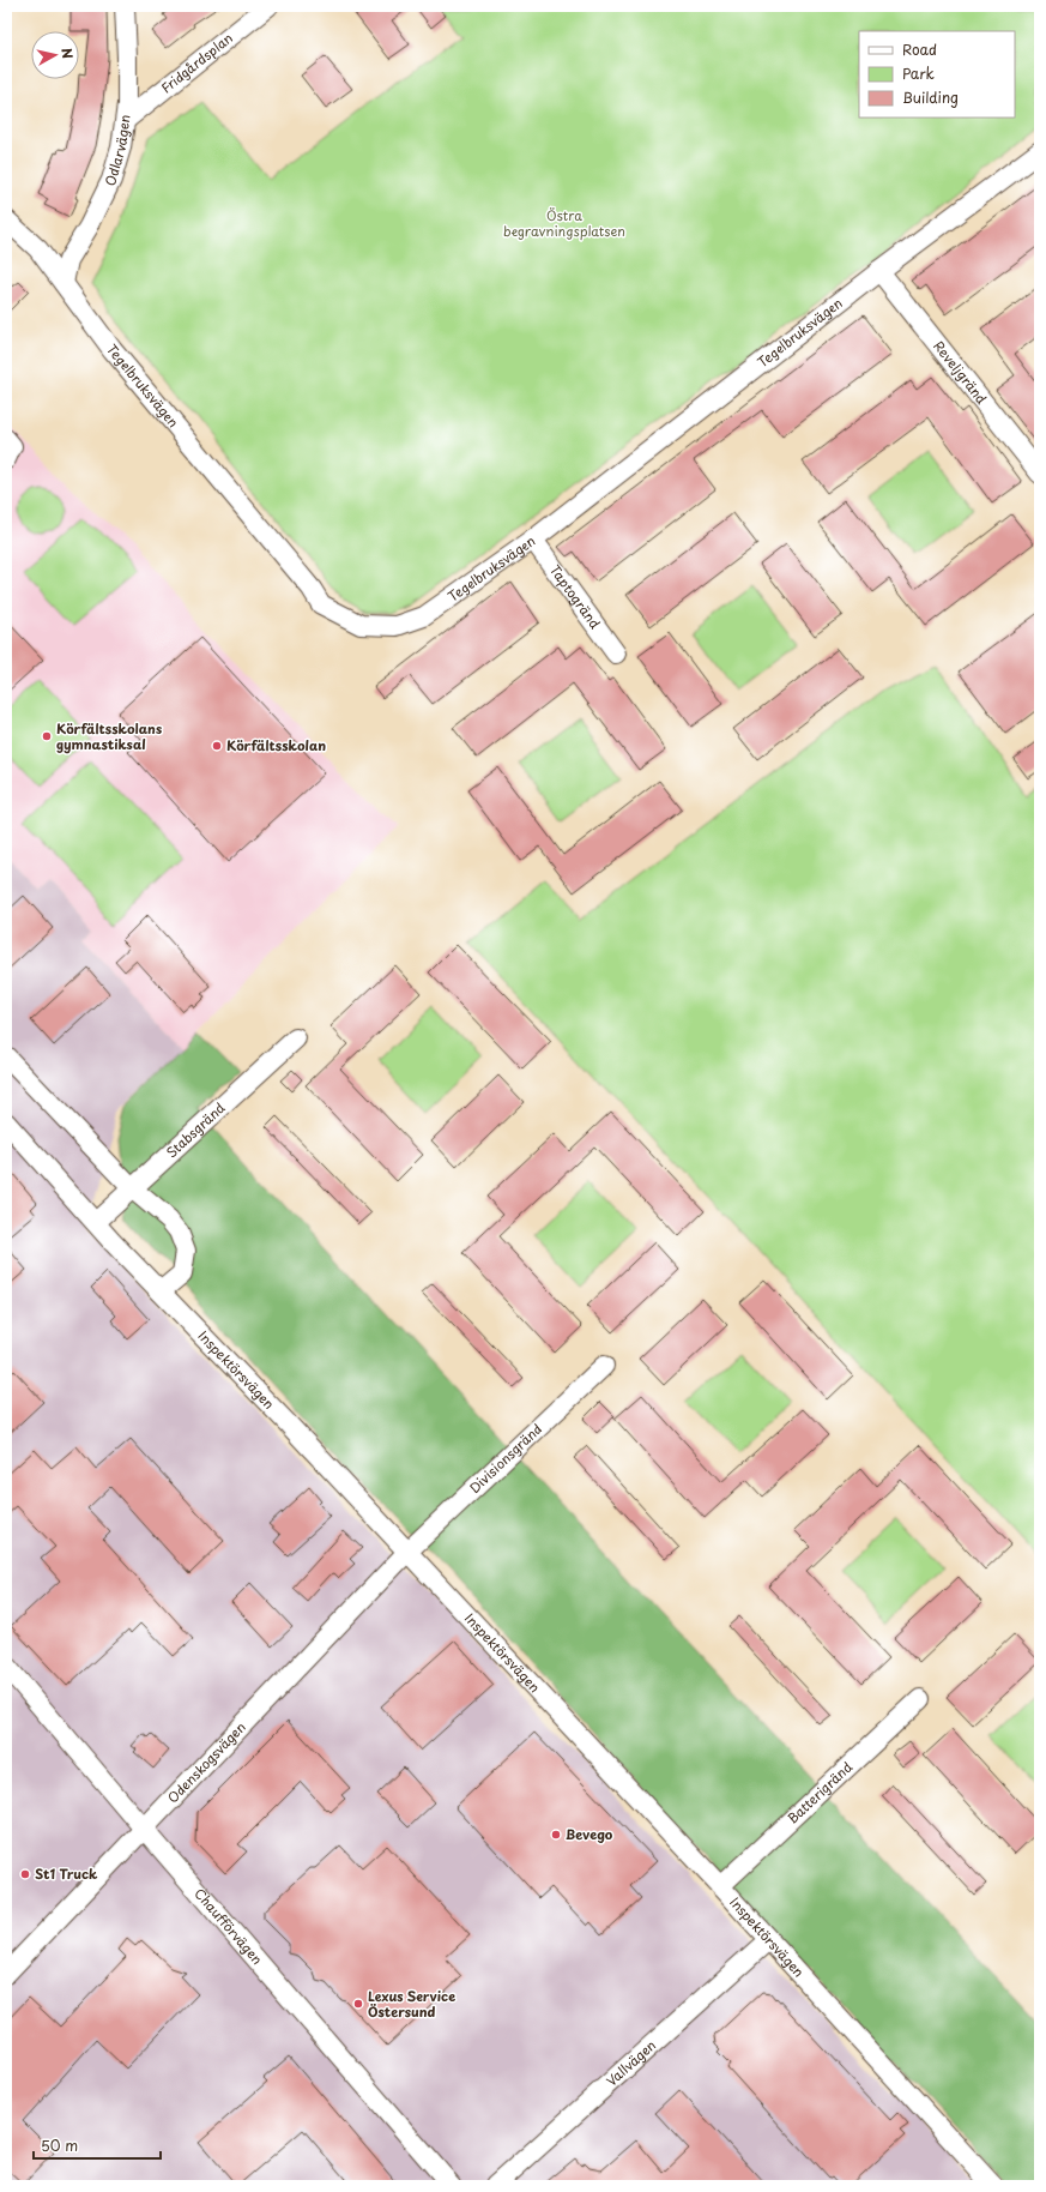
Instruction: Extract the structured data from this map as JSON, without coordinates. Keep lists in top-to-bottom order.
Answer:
{
  "streets": {
    "street": [
      "Fridgårdsplan",
      "Odlarvägen",
      "Tegelbruksvägen",
      "Reveljgränd",
      "Taptogränd",
      "Stabsgränd",
      "Inspektörsvägen",
      "Divisionsgränd",
      "Odenskogsvägen",
      "Batterigränd",
      "Chaufförvägen",
      "Vallvägen"
    ]
  },
  "crossings": [
    ["Fridgårdsplan", "Odlarvägen"],
    ["Odlarvägen", "Tegelbruksvägen"],
    ["Tegelbruksvägen", "Reveljgränd"],
    ["Tegelbruksvägen", "Taptogränd"],
    ["Stabsgränd", "Inspektörsvägen"],
    ["Inspektörsvägen", "Divisionsgränd"],
    ["Inspektörsvägen", "Odenskogsvägen"],
    ["Inspektörsvägen", "Batterigränd"],
    ["Inspektörsvägen", "Vallvägen"],
    ["Divisionsgränd", "Odenskogsvägen"],
    ["Odenskogsvägen", "Chaufförvägen"]
  ],
  "parks": ["Östra begravningsplatsen"],
  "places": [
    "Körfältsskolans gymnastiksal",
    "Körfältsskolan",
    "Bevego",
    "St1 Truck",
    "Lexus Service Östersund"
  ],
  "legend": ["Road", "Park", "Building"],
  "scale_bar": "50 m",
  "north": "right"
}
